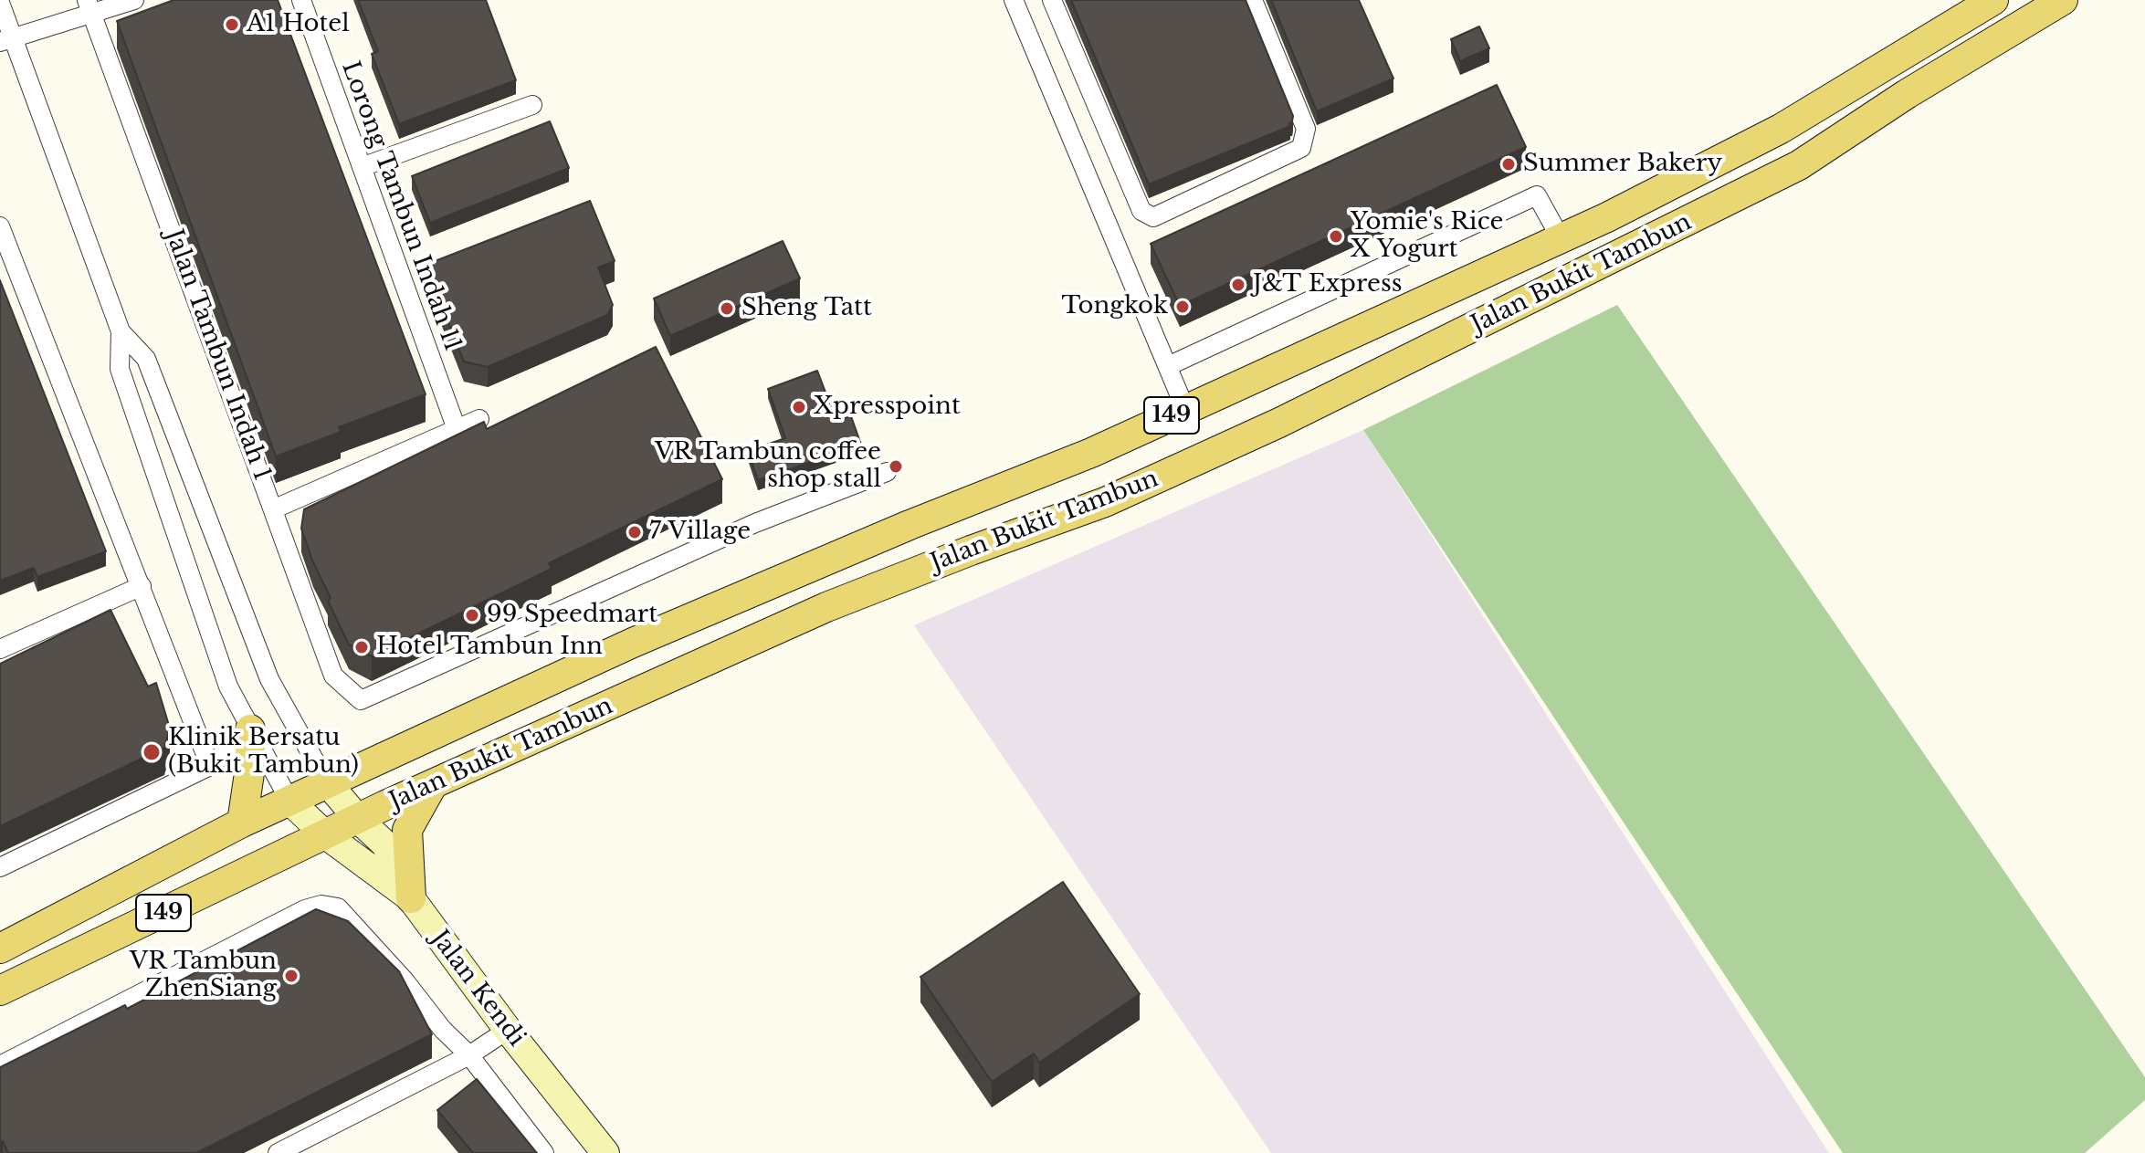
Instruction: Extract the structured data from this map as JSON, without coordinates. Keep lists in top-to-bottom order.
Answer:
{
  "streets": {
    "main road": ["Jalan Bukit Tambun", "149"],
    "street": ["Lorong Tambun Indah 11", "Jalan Tambun Indah 1", "Jalan Kendi"]
  },
  "crossings": [
    ["Jalan Bukit Tambun", "Jalan Kendi"]
  ],
  "places": [
    "A1 Hotel",
    "Summer Bakery",
    "Yomie's Rice X Yogurt",
    "J&T Express",
    "Tongkok",
    "Sheng Tatt",
    "Xpresspoint",
    "VR Tambun coffee shop stall",
    "7 Village",
    "99 Speedmart",
    "Hotel Tambun Inn",
    "Klinik Bersatu (Bukit Tambun)",
    "VR Tambun ZhenSiang"
  ]
}
